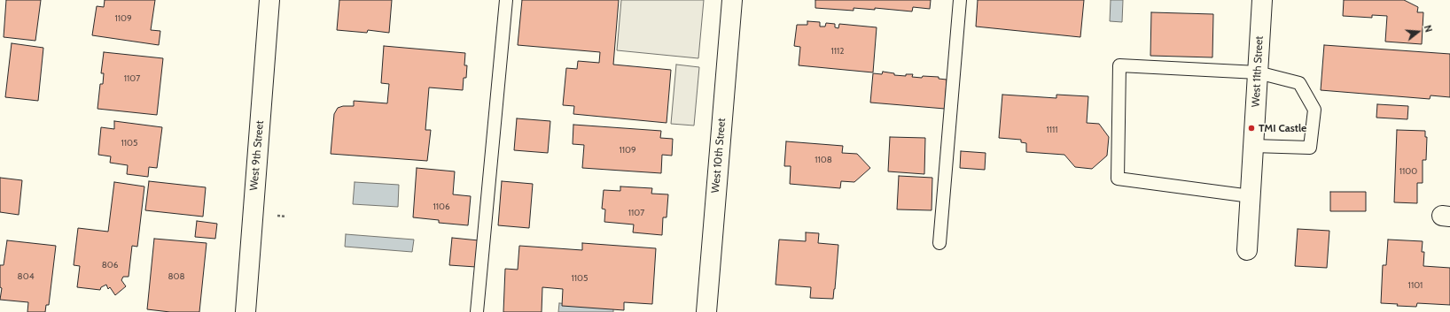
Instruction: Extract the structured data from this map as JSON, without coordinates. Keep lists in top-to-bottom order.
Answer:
{
  "streets": {
    "street": ["West 11th Street", "West 9th Street", "West 10th Street"]
  },
  "places": ["TMI Castle"],
  "house_numbers": [
    "1109",
    "1112",
    "1107",
    "1111",
    "1105",
    "1109",
    "1108",
    "1100",
    "1106",
    "1107",
    "806",
    "804",
    "808",
    "1105",
    "1101"
  ],
  "north": "right"
}
